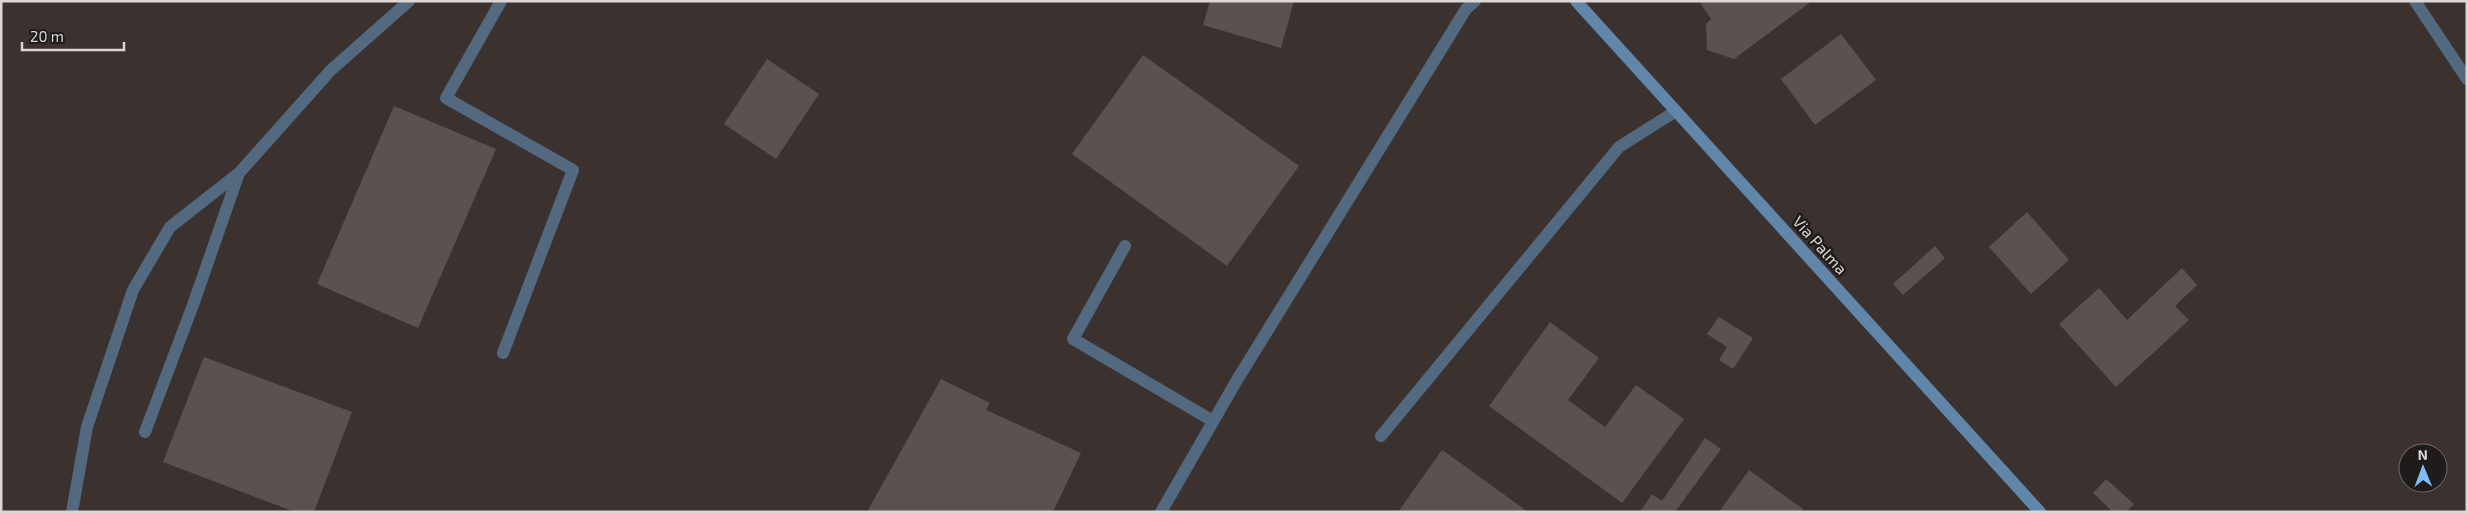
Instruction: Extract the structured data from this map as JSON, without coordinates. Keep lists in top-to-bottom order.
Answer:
{
  "streets": {
    "main road": ["Via Palma"]
  },
  "scale_bar": "20 m",
  "north": "top"
}
